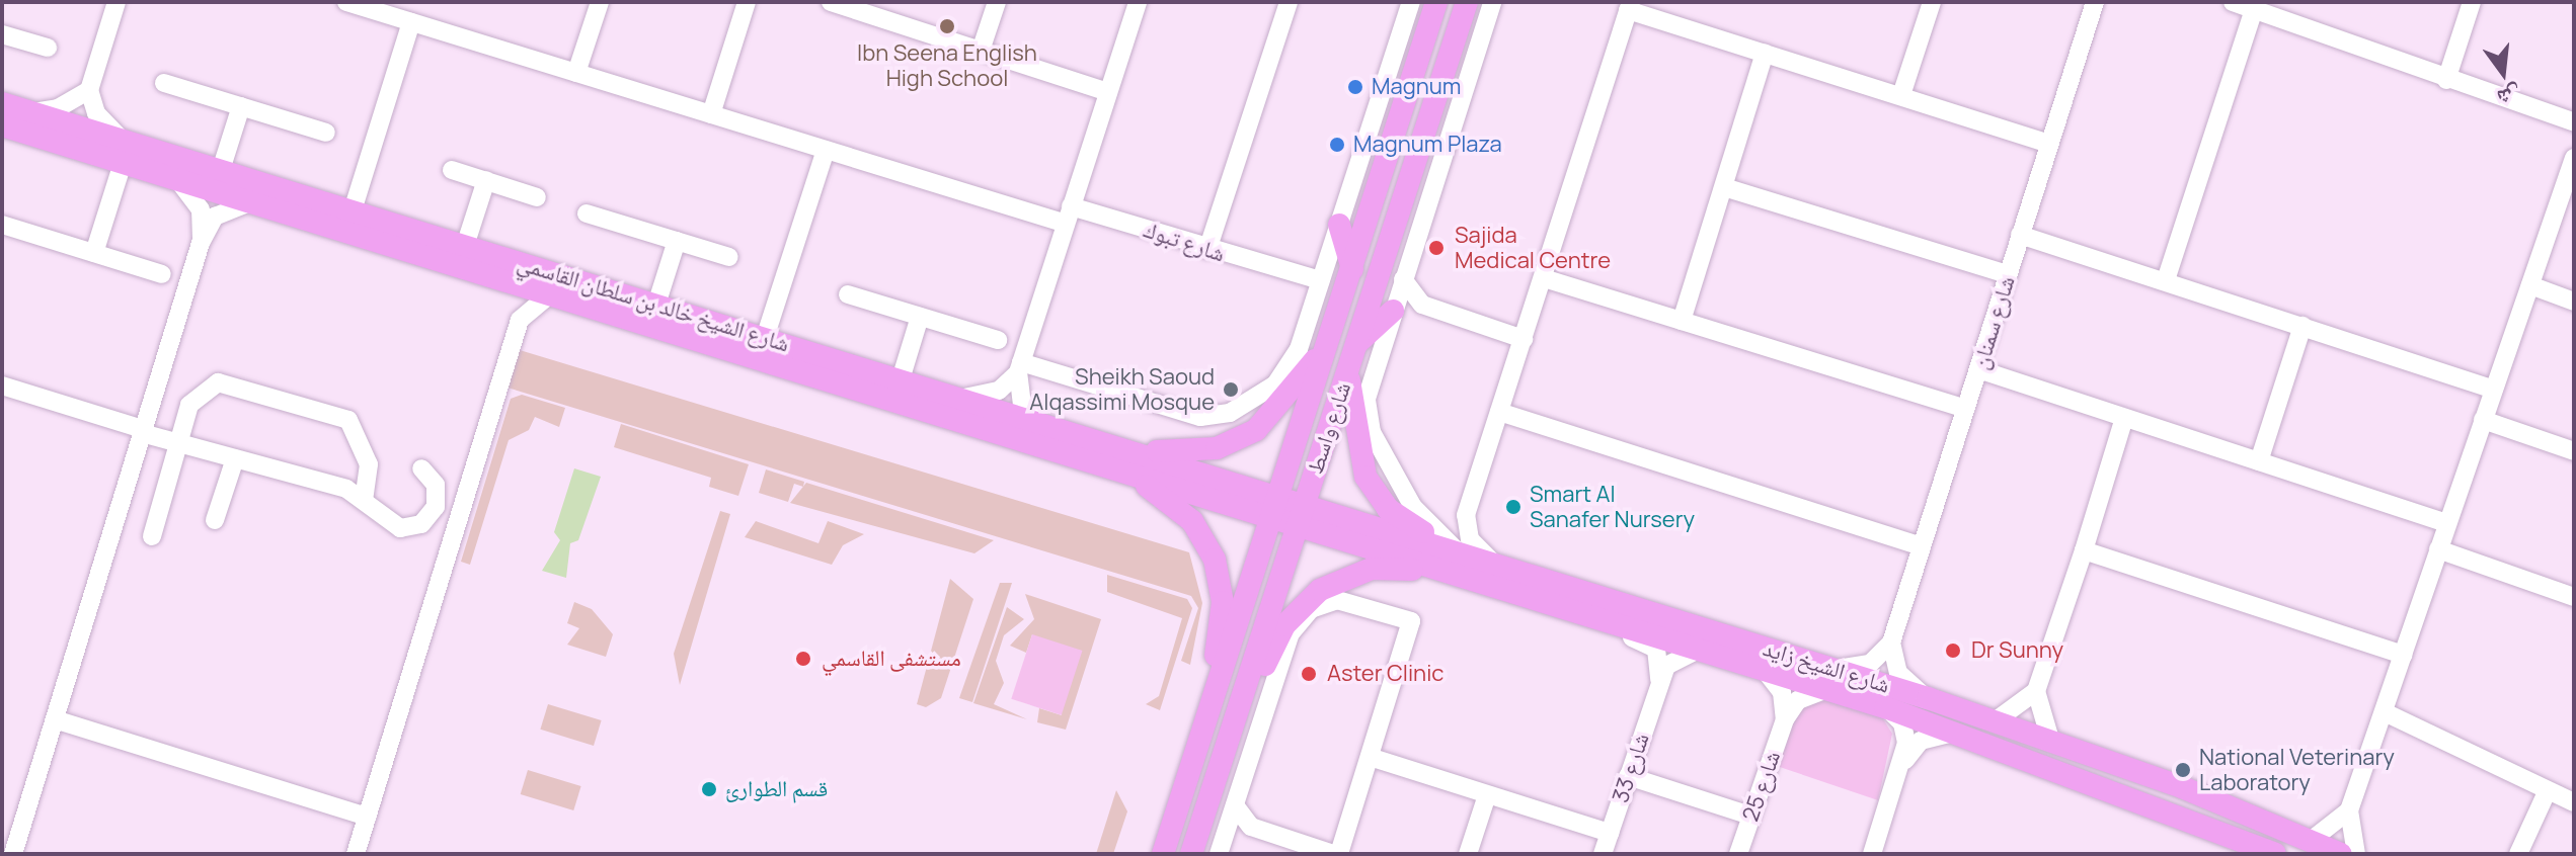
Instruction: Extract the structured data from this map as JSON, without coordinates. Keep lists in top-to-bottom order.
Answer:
{
  "streets": {
    "main road": ["شارع الشيخ خالد بن سلطان القاسمي", "شارع واسط", "شارع الشيخ زايد"],
    "street": [
      "شارع تبوك",
      "شارع سمنان",
      "شارع 33",
      "شارع 25"
    ]
  },
  "crossings": [
    ["شارع الشيخ خالد بن سلطان القاسمي", "شارع واسط"],
    ["شارع الشيخ خالد بن سلطان القاسمي", "شارع الشيخ زايد"],
    ["شارع واسط", "شارع الشيخ زايد"],
    ["شارع الشيخ زايد", "شارع 33"],
    ["شارع الشيخ زايد", "شارع 25"]
  ],
  "places": [
    "Ibn Seena English High School",
    "Magnum",
    "Magnum Plaza",
    "Sajida Medical Centre",
    "Sheikh Saoud Alqassimi Mosque",
    "Smart Al Sanafer Nursery",
    "Dr Sunny",
    "مستشفى القاسمي",
    "Aster Clinic",
    "National Veterinary Laboratory",
    "قسم الطوارئ"
  ],
  "north": "bottom"
}
